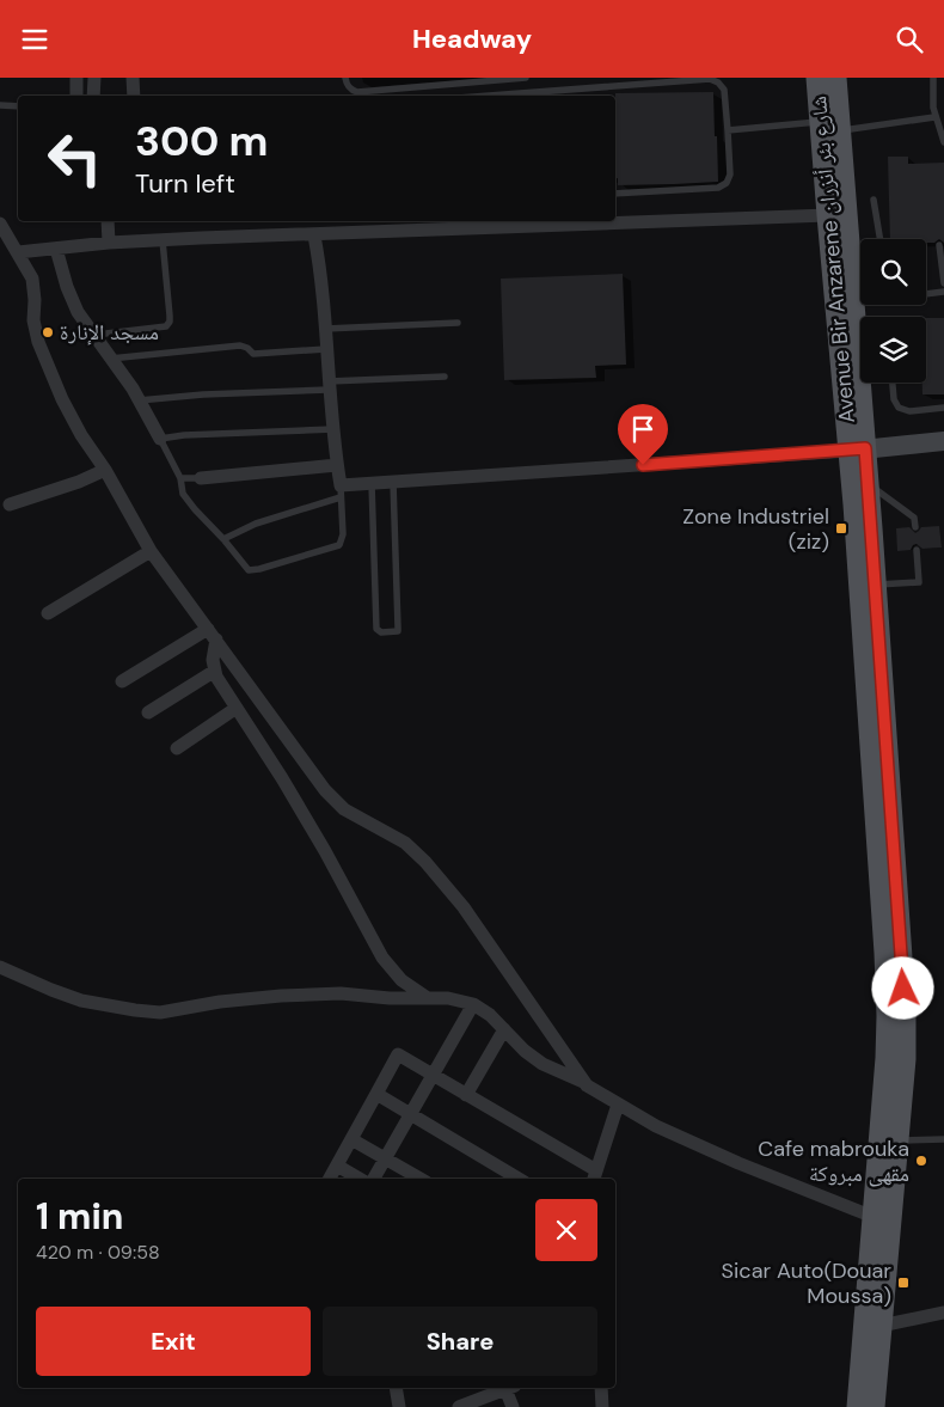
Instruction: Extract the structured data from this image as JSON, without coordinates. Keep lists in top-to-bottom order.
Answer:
{
  "streets": {
    "main road": ["Avenue Bir Anzarene شارع بئر أنزران"]
  },
  "places": {
    "other": ["مسجد الإنارة", "Cafe mabrouka مقهى مبروكة"],
    "transit": ["Zone Industriel (ziz)", "Sicar Auto(Douar Moussa)"]
  },
  "page": {
    "header": "Headway",
    "turn": ["300 m", "Turn left"],
    "heading": ["1 min", "420 m · 09:58"],
    "buttons": ["Exit", "Share"]
  }
}
